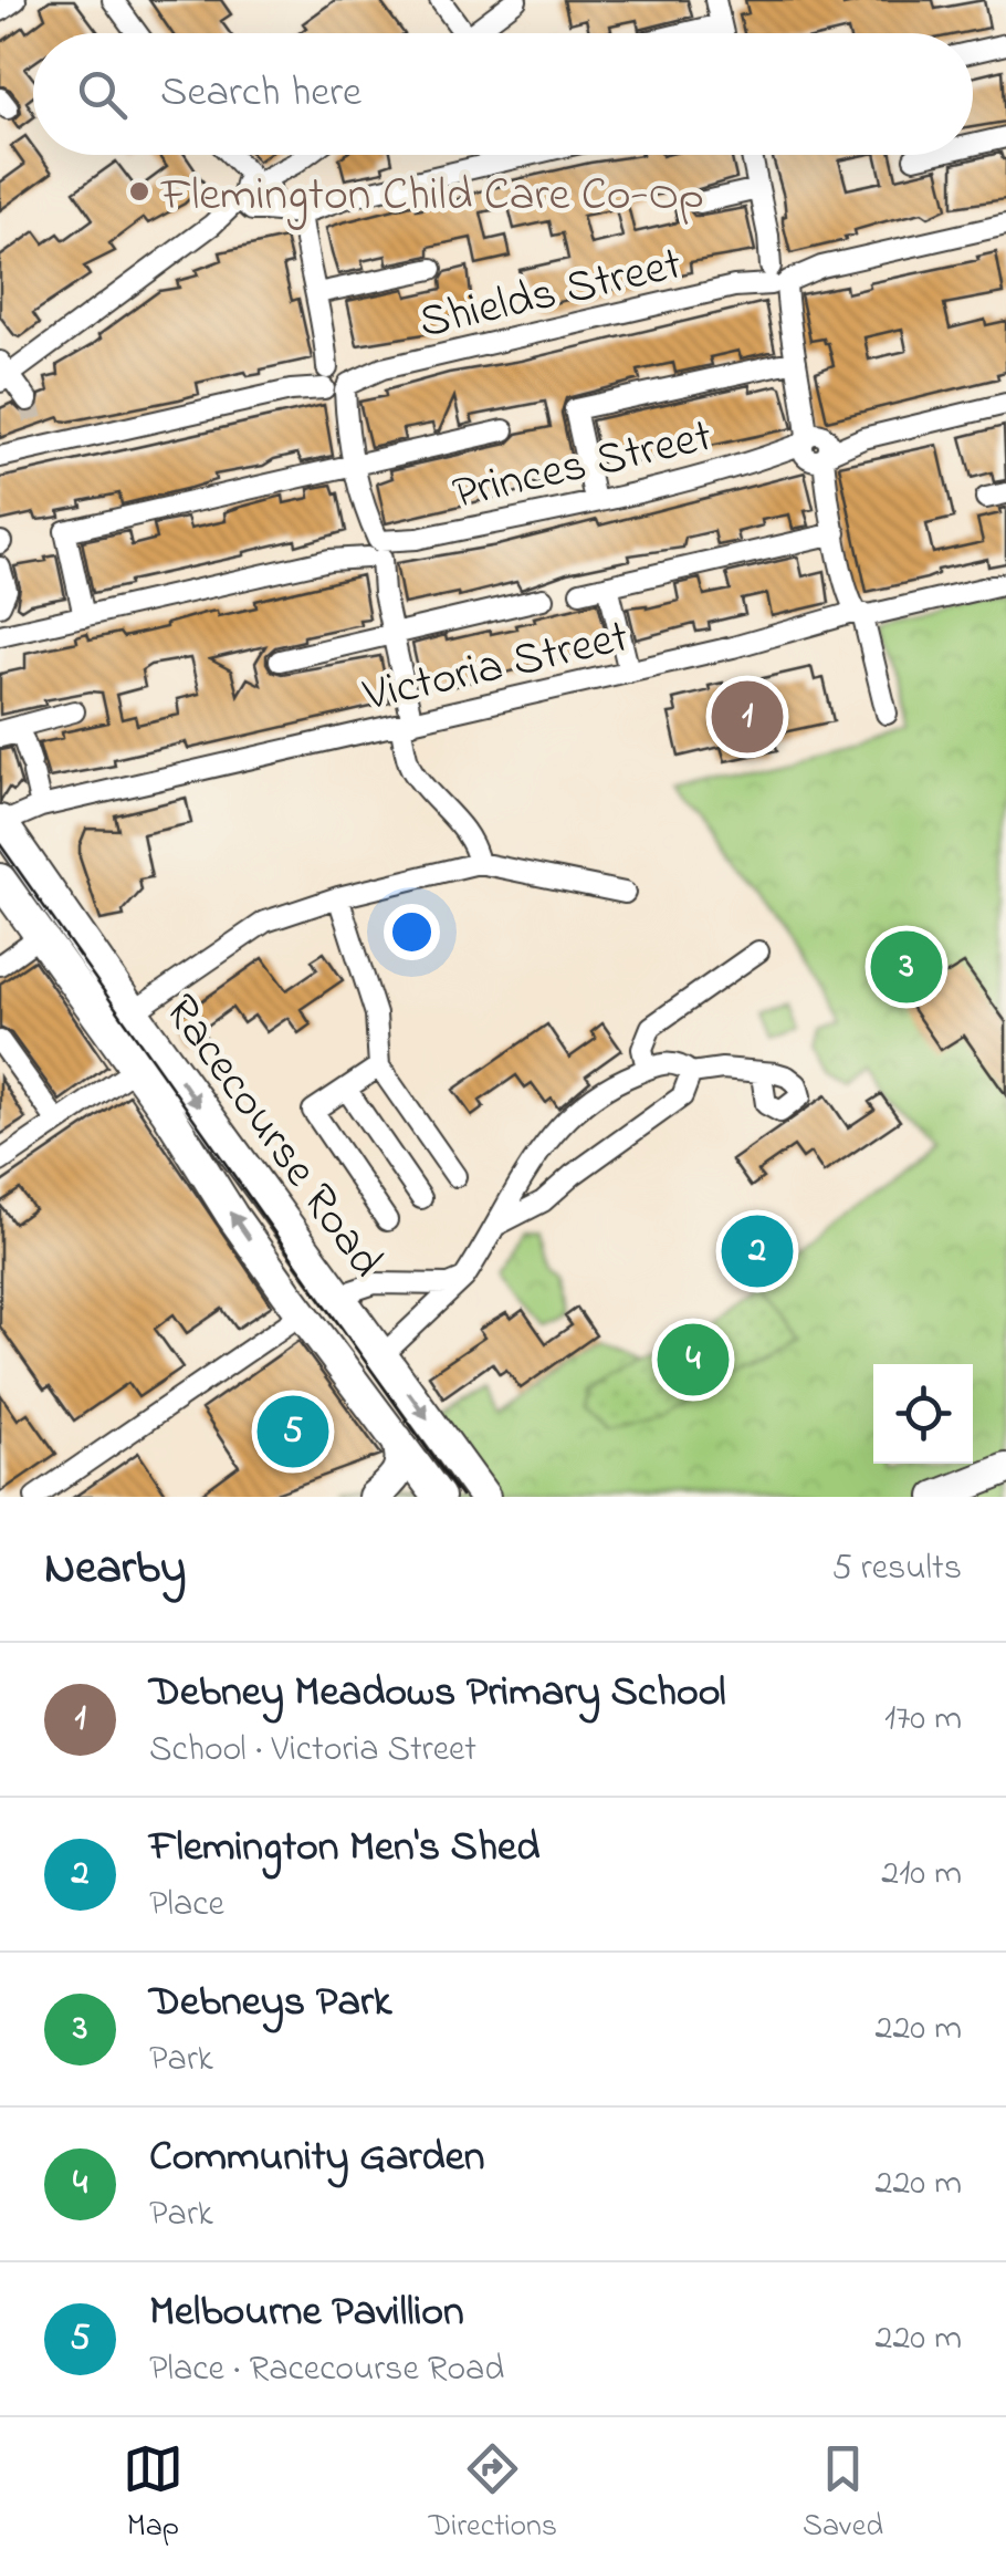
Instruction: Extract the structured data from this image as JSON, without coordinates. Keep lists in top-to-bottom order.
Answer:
{
  "streets": {
    "highway": ["Racecourse Road"],
    "street": ["Shields Street", "Princes Street", "Victoria Street"]
  },
  "crossings": [
    ["Victoria Street", "Racecourse Road"]
  ],
  "places": ["Flemington Child Care Co-Op"],
  "page": {
    "search": "Search here",
    "pins": [
      "1",
      "3",
      "2",
      "4",
      "5"
    ],
    "heading": ["Nearby", "5 results"],
    "list": [
      {
        "mark": "1",
        "name": "Debney Meadows Primary School",
        "note": "School · Victoria Street",
        "value": "170 m"
      },
      {
        "mark": "2",
        "name": "Flemington Men's Shed",
        "note": "Place",
        "value": "210 m"
      },
      {
        "mark": "3",
        "name": "Debneys Park",
        "note": "Park",
        "value": "220 m"
      },
      {
        "mark": "4",
        "name": "Community Garden",
        "note": "Park",
        "value": "220 m"
      },
      {
        "mark": "5",
        "name": "Melbourne Pavillion",
        "note": "Place · Racecourse Road",
        "value": "220 m"
      }
    ],
    "nav": ["Map", "Directions", "Saved"]
  }
}
